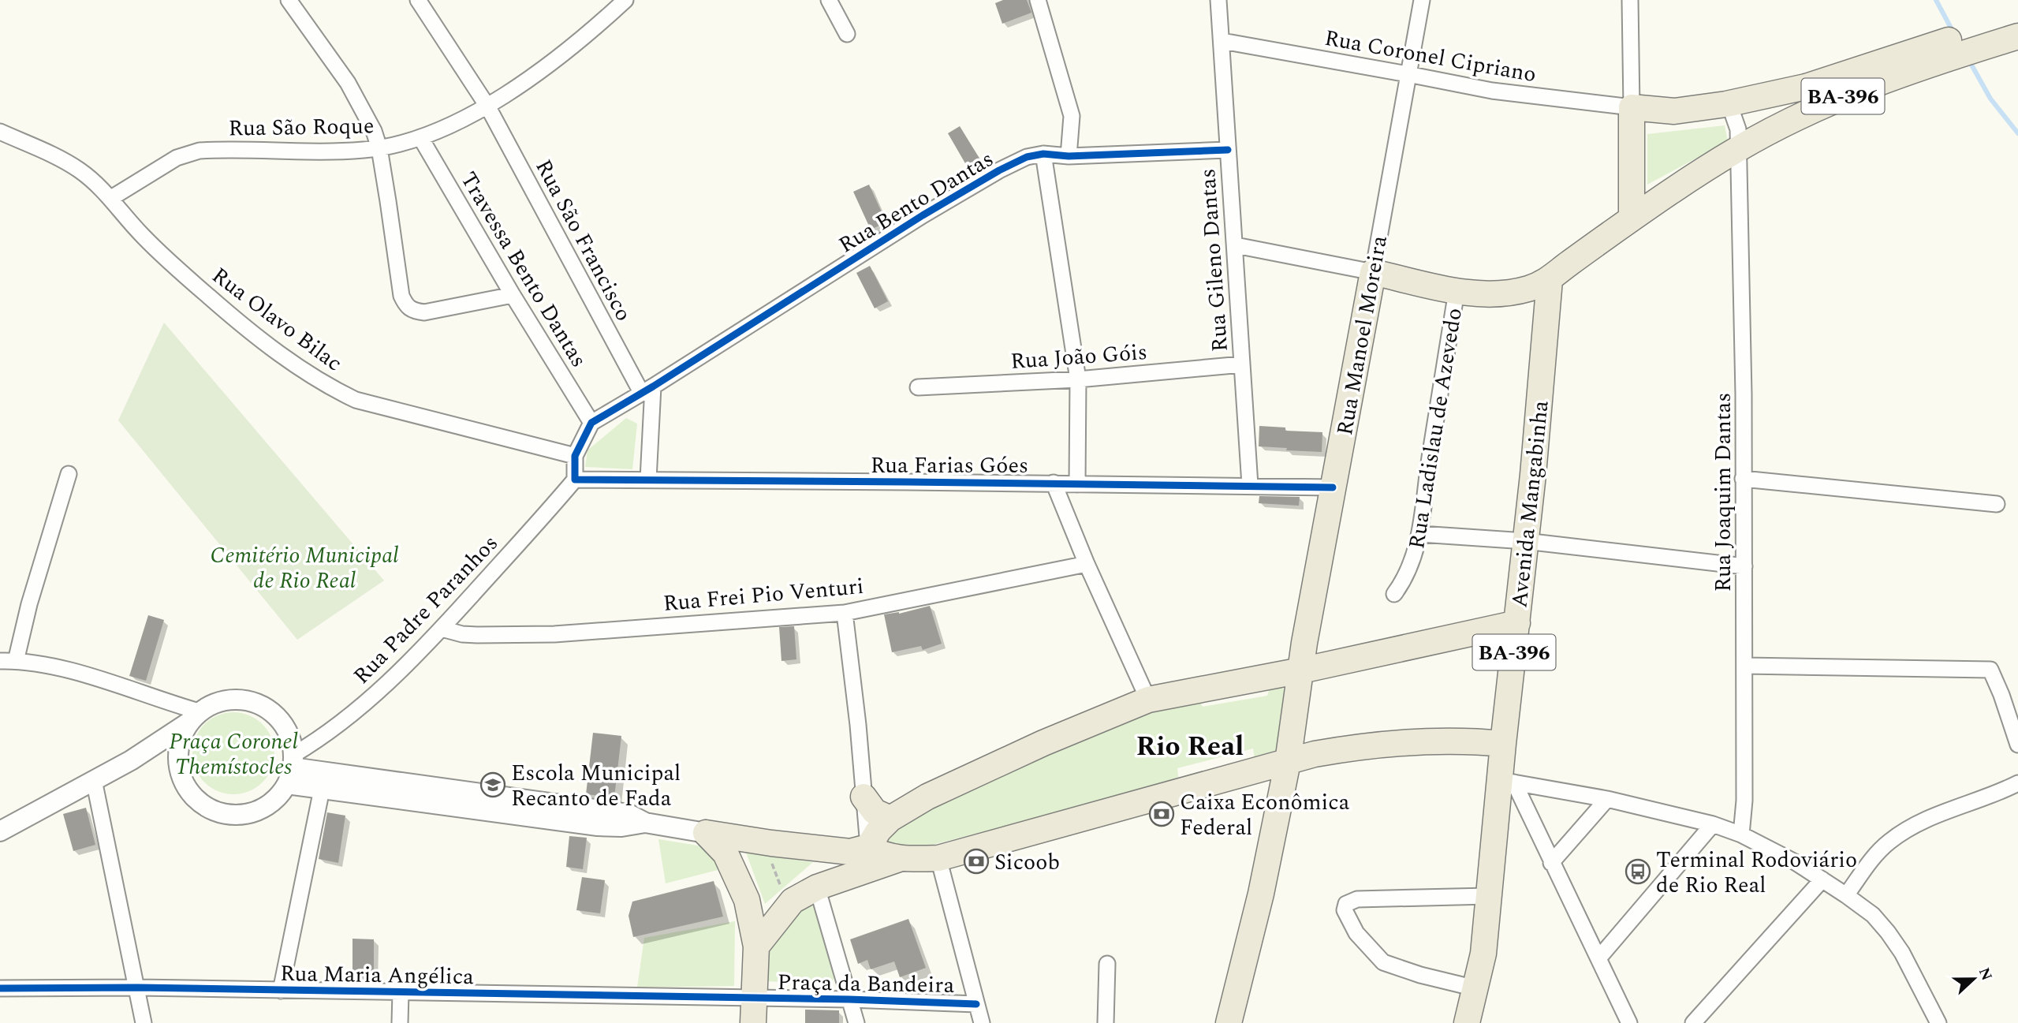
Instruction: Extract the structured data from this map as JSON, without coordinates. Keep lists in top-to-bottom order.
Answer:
{
  "streets": {
    "main road": [
      "BA-396",
      "Rua Manoel Moreira",
      "Avenida Mangabinha",
      "Praça da Bandeira"
    ],
    "street": [
      "Rua Coronel Cipriano",
      "Rua São Roque",
      "Rua Bento Dantas",
      "Rua São Francisco",
      "Rua Gileno Dantas",
      "Travessa Bento Dantas",
      "Rua Olavo Bilac",
      "Rua João Góis",
      "Rua Ladislau de Azevedo",
      "Rua Farias Góes",
      "Rua Joaquim Dantas",
      "Rua Frei Pio Venturi",
      "Rua Padre Paranhos",
      "Rua Maria Angélica"
    ]
  },
  "crossings": [
    ["Rua Coronel Cipriano", "BA-396"],
    ["Rua Coronel Cipriano", "Rua Gileno Dantas"],
    ["Rua Coronel Cipriano", "Rua Manoel Moreira"],
    ["BA-396", "Rua Manoel Moreira"],
    ["BA-396", "Rua Ladislau de Azevedo"],
    ["BA-396", "Rua Joaquim Dantas"],
    ["BA-396", "Avenida Mangabinha"],
    ["Rua São Roque", "Rua São Francisco"],
    ["Rua São Roque", "Travessa Bento Dantas"],
    ["Rua São Roque", "Rua Olavo Bilac"],
    ["Rua Bento Dantas", "Rua São Francisco"],
    ["Rua Bento Dantas", "Rua Gileno Dantas"],
    ["Rua Bento Dantas", "Travessa Bento Dantas"],
    ["Rua Gileno Dantas", "Rua João Góis"],
    ["Rua Gileno Dantas", "Rua Farias Góes"],
    ["Rua Manoel Moreira", "Rua Farias Góes"],
    ["Rua Farias Góes", "Rua Padre Paranhos"],
    ["Rua Frei Pio Venturi", "Rua Padre Paranhos"],
    ["Rua Maria Angélica", "Praça da Bandeira"]
  ],
  "districts": ["Rio Real"],
  "parks": ["Cemitério Municipal de Rio Real", "Praça Coronel Themístocles"],
  "places": {
    "school or university": ["Escola Municipal Recanto de Fada"],
    "bank": ["Caixa Econômica Federal", "Sicoob"],
    "bus stop": ["Terminal Rodoviário de Rio Real"]
  },
  "north": "right"
}
